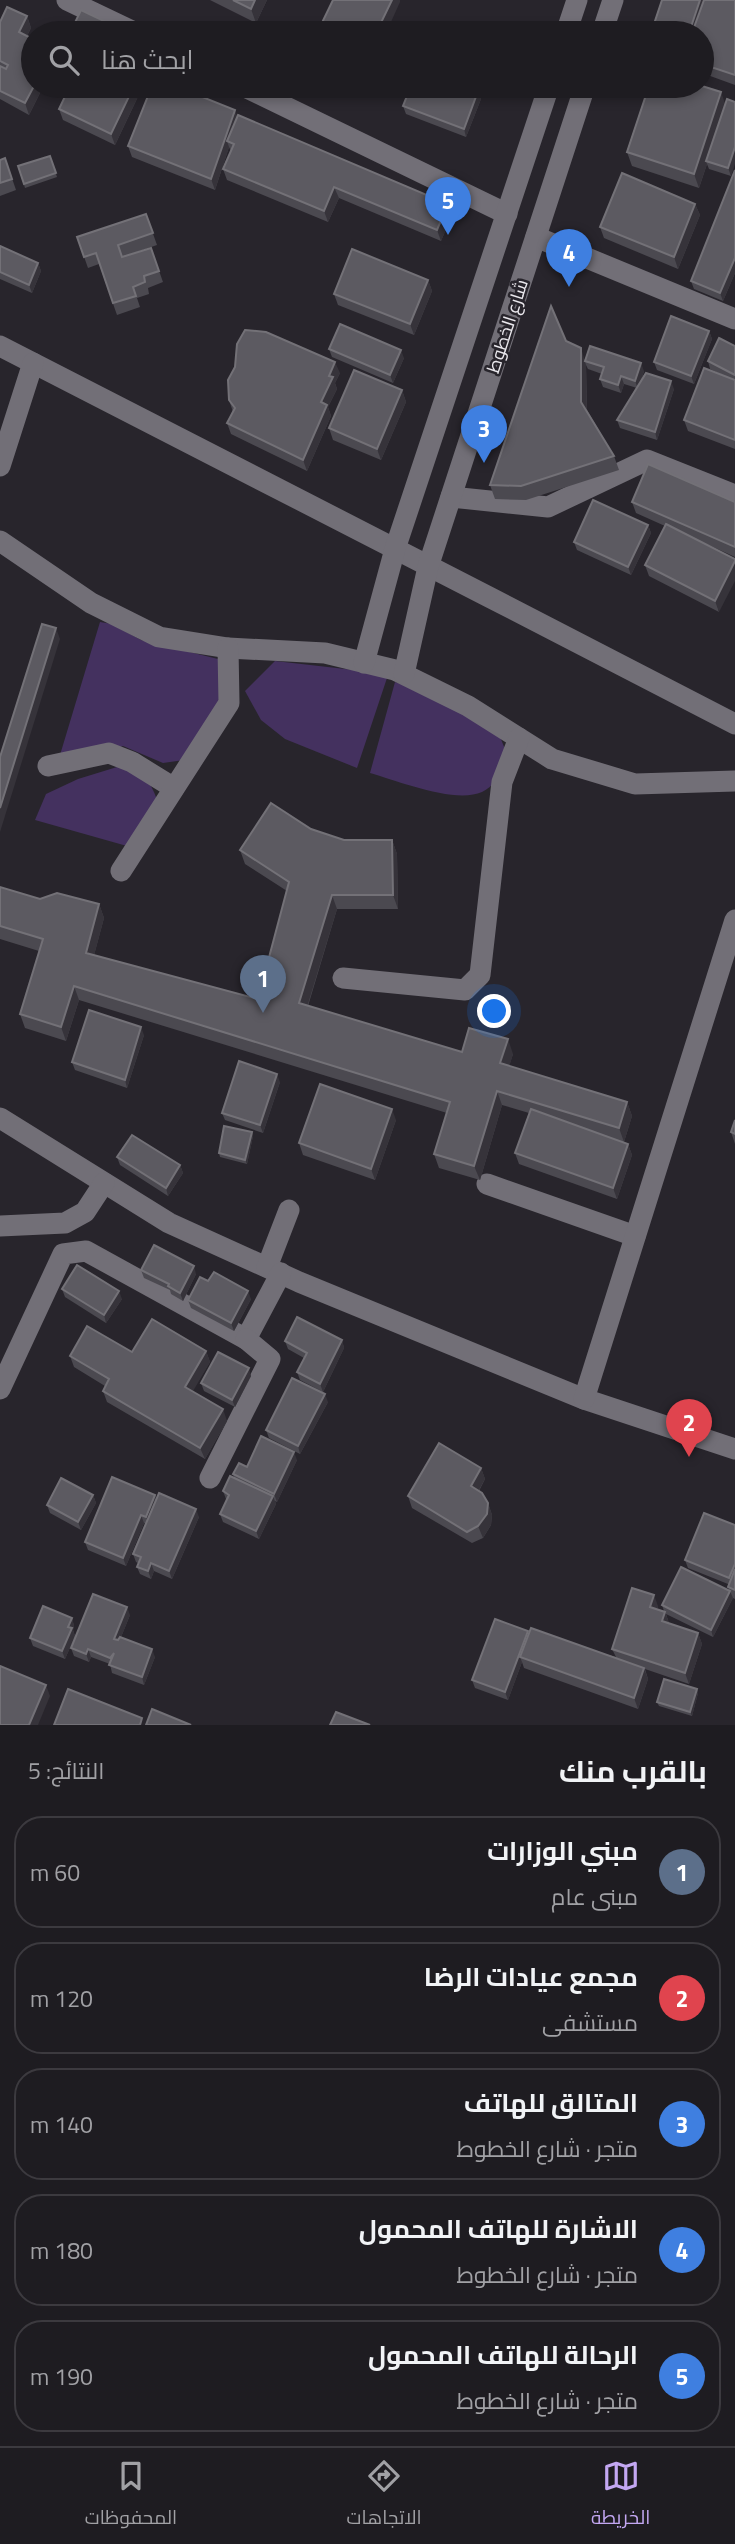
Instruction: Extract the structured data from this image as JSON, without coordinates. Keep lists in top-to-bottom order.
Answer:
{
  "streets": {
    "street": ["شارع الخطوط"]
  },
  "page": {
    "search": "ابحث هنا",
    "pins": [
      "5",
      "4",
      "3",
      "1",
      "2"
    ],
    "heading": ["بالقرب منك", "النتائج: 5"],
    "list": [
      {
        "mark": "1",
        "name": "مبني الوزارات",
        "note": "مبنى عام",
        "value": "60 m"
      },
      {
        "mark": "2",
        "name": "مجمع عيادات الرضا",
        "note": "مستشفى",
        "value": "120 m"
      },
      {
        "mark": "3",
        "name": "المتالق للهاتف",
        "note": "متجر · شارع الخطوط",
        "value": "140 m"
      },
      {
        "mark": "4",
        "name": "الاشارة للهاتف المحمول",
        "note": "متجر · شارع الخطوط",
        "value": "180 m"
      },
      {
        "mark": "5",
        "name": "الرحالة للهاتف المحمول",
        "note": "متجر · شارع الخطوط",
        "value": "190 m"
      }
    ],
    "nav": ["الخريطة", "الاتجاهات", "المحفوظات"]
  }
}
